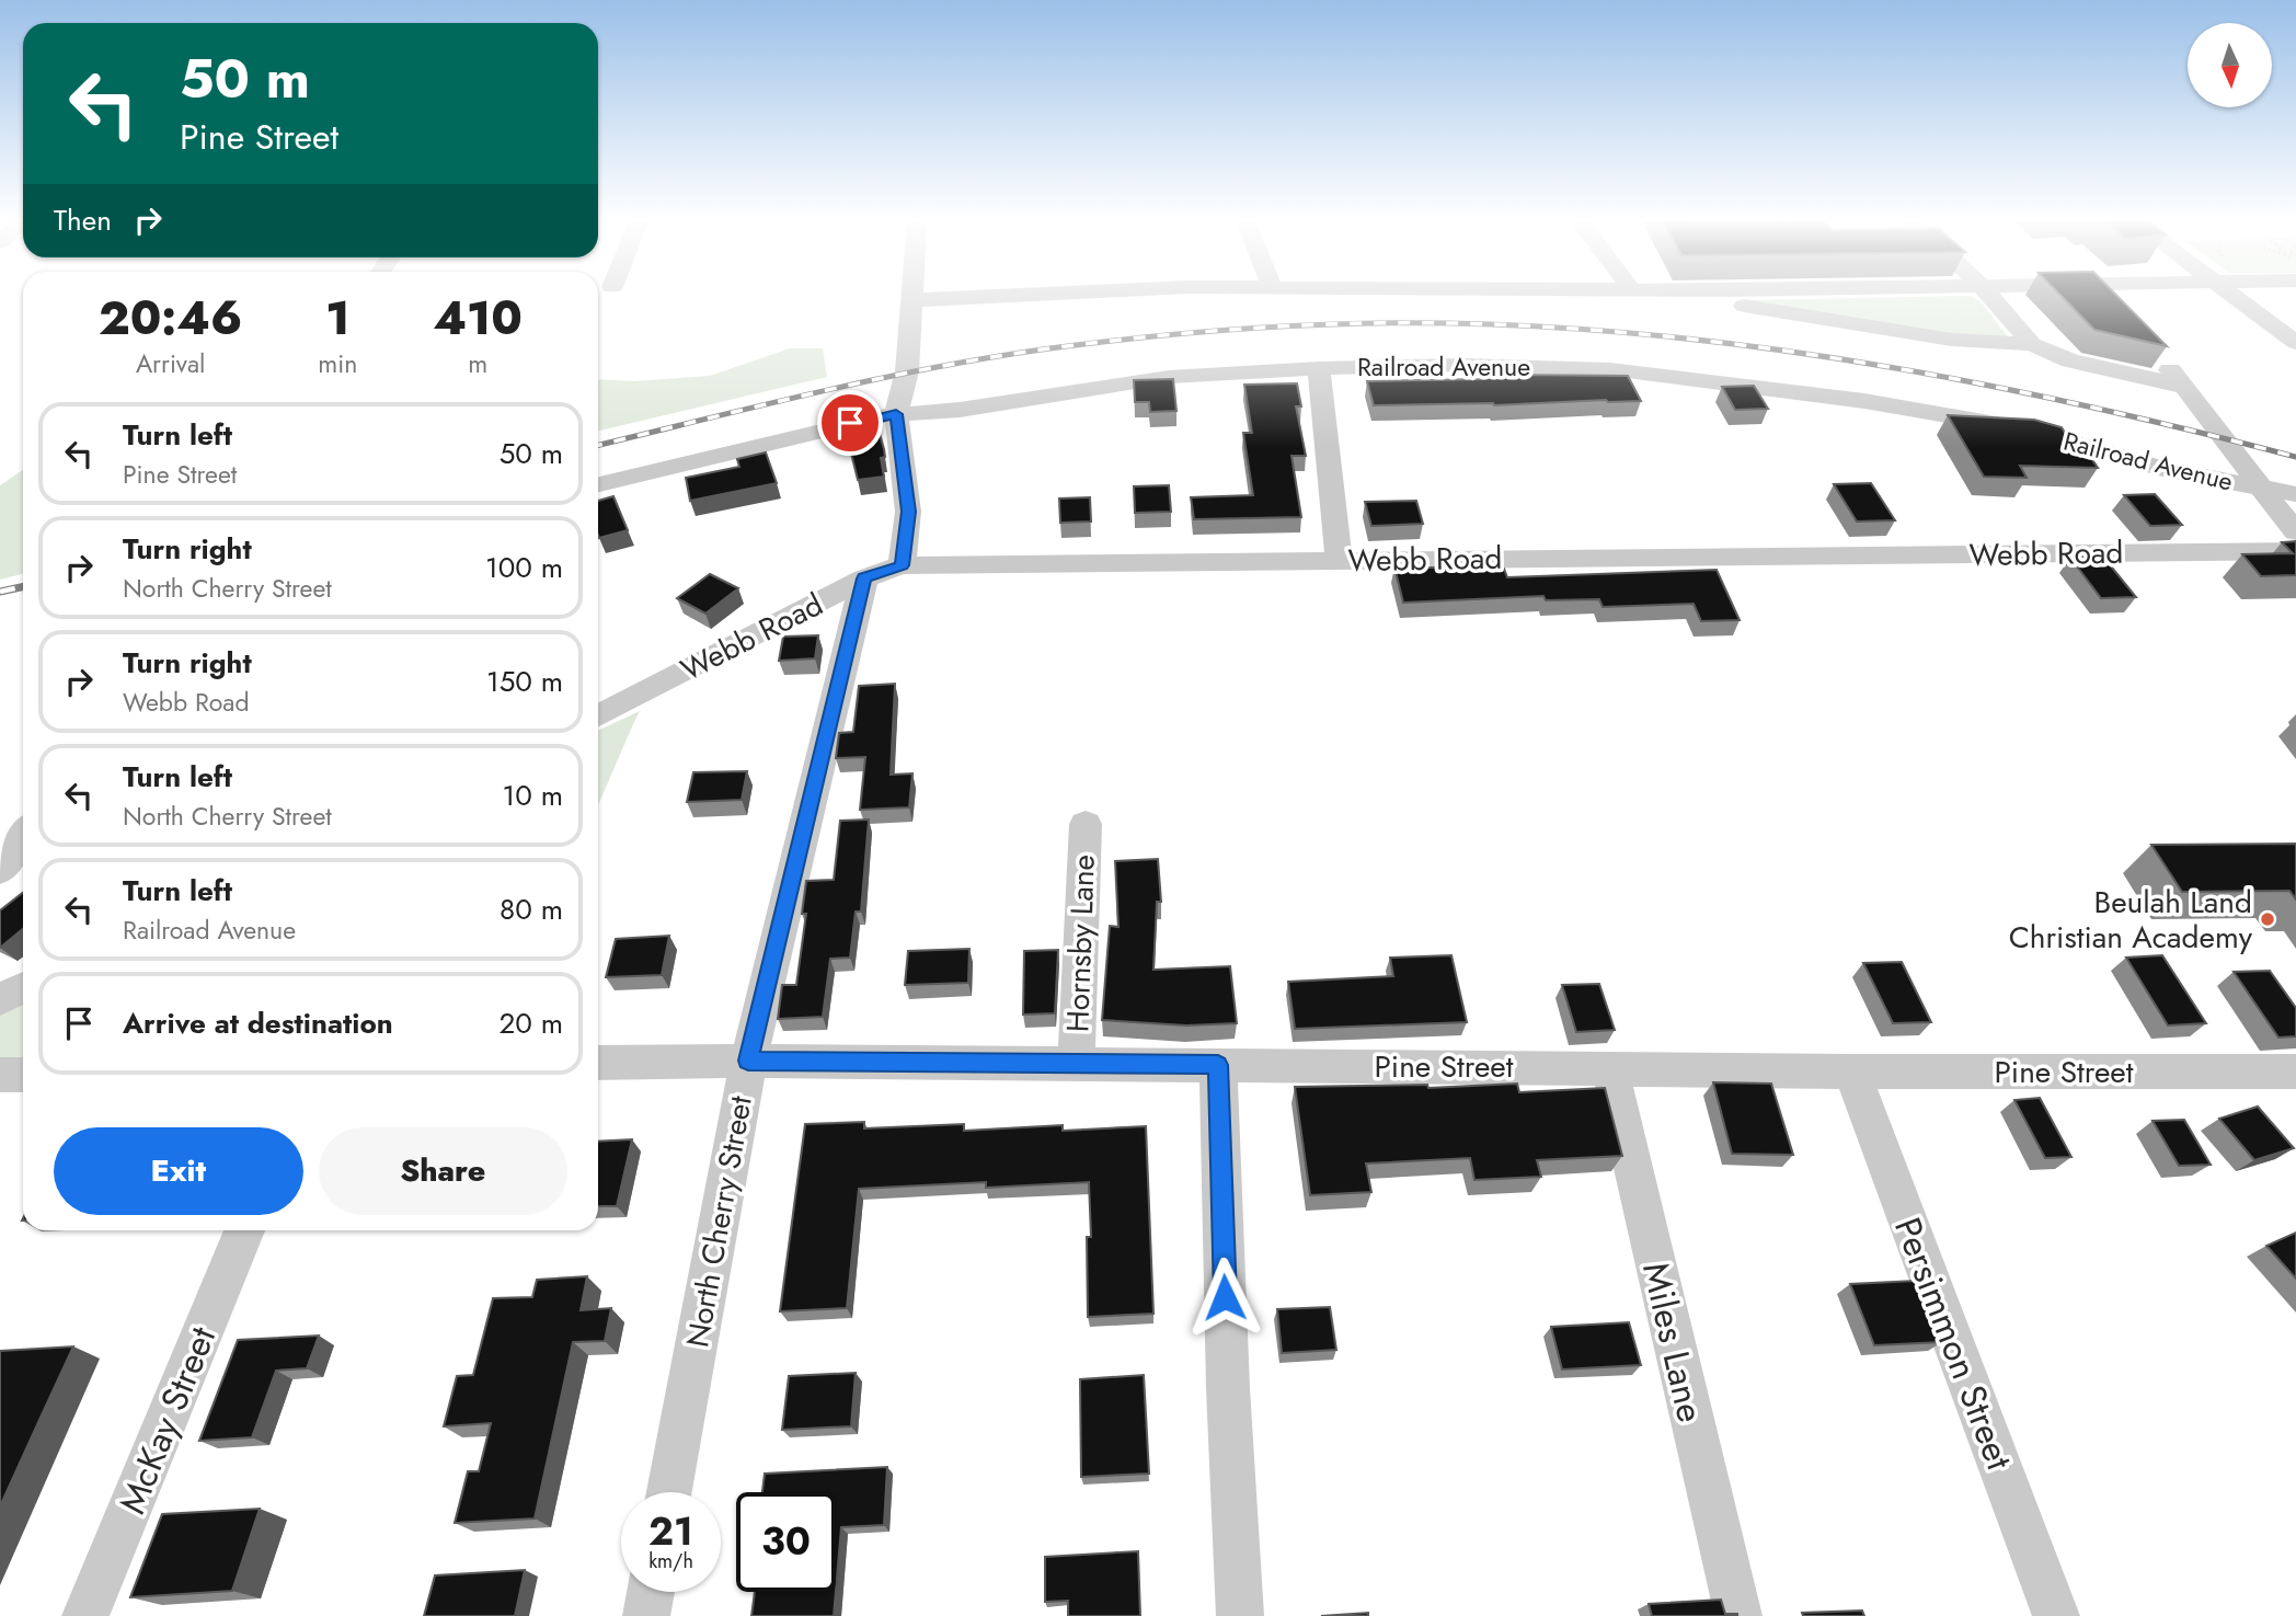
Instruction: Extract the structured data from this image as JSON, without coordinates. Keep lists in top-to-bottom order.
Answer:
{
  "streets": {
    "street": [
      "Railroad Avenue",
      "Webb Road",
      "Hornsby Lane",
      "Pine Street",
      "North Cherry Street",
      "Miles Lane",
      "Persimmon Street",
      "McKay Street"
    ]
  },
  "crossings": [
    ["Webb Road", "North Cherry Street"],
    ["Hornsby Lane", "Pine Street"],
    ["Pine Street", "North Cherry Street"],
    ["Pine Street", "Miles Lane"],
    ["Pine Street", "Persimmon Street"]
  ],
  "places": ["Beulah Land Christian Academy"],
  "north": "bottom",
  "page": {
    "turn": ["50 m", "Pine Street"],
    "then": "Then",
    "eta": [
      "20:46",
      "Arrival",
      "1",
      "min",
      "410",
      "m"
    ],
    "list": [
      {
        "name": "Turn left",
        "note": "Pine Street",
        "value": "50 m"
      },
      {
        "name": "Turn right",
        "note": "North Cherry Street",
        "value": "100 m"
      },
      {
        "name": "Turn right",
        "note": "Webb Road",
        "value": "150 m"
      },
      {
        "name": "Turn left",
        "note": "North Cherry Street",
        "value": "10 m"
      },
      {
        "name": "Turn left",
        "note": "Railroad Avenue",
        "value": "80 m"
      },
      {
        "name": "Arrive at destination",
        "value": "20 m"
      }
    ],
    "buttons": ["Exit", "Share"],
    "speed": "21 km/h",
    "limit": "30"
  }
}
